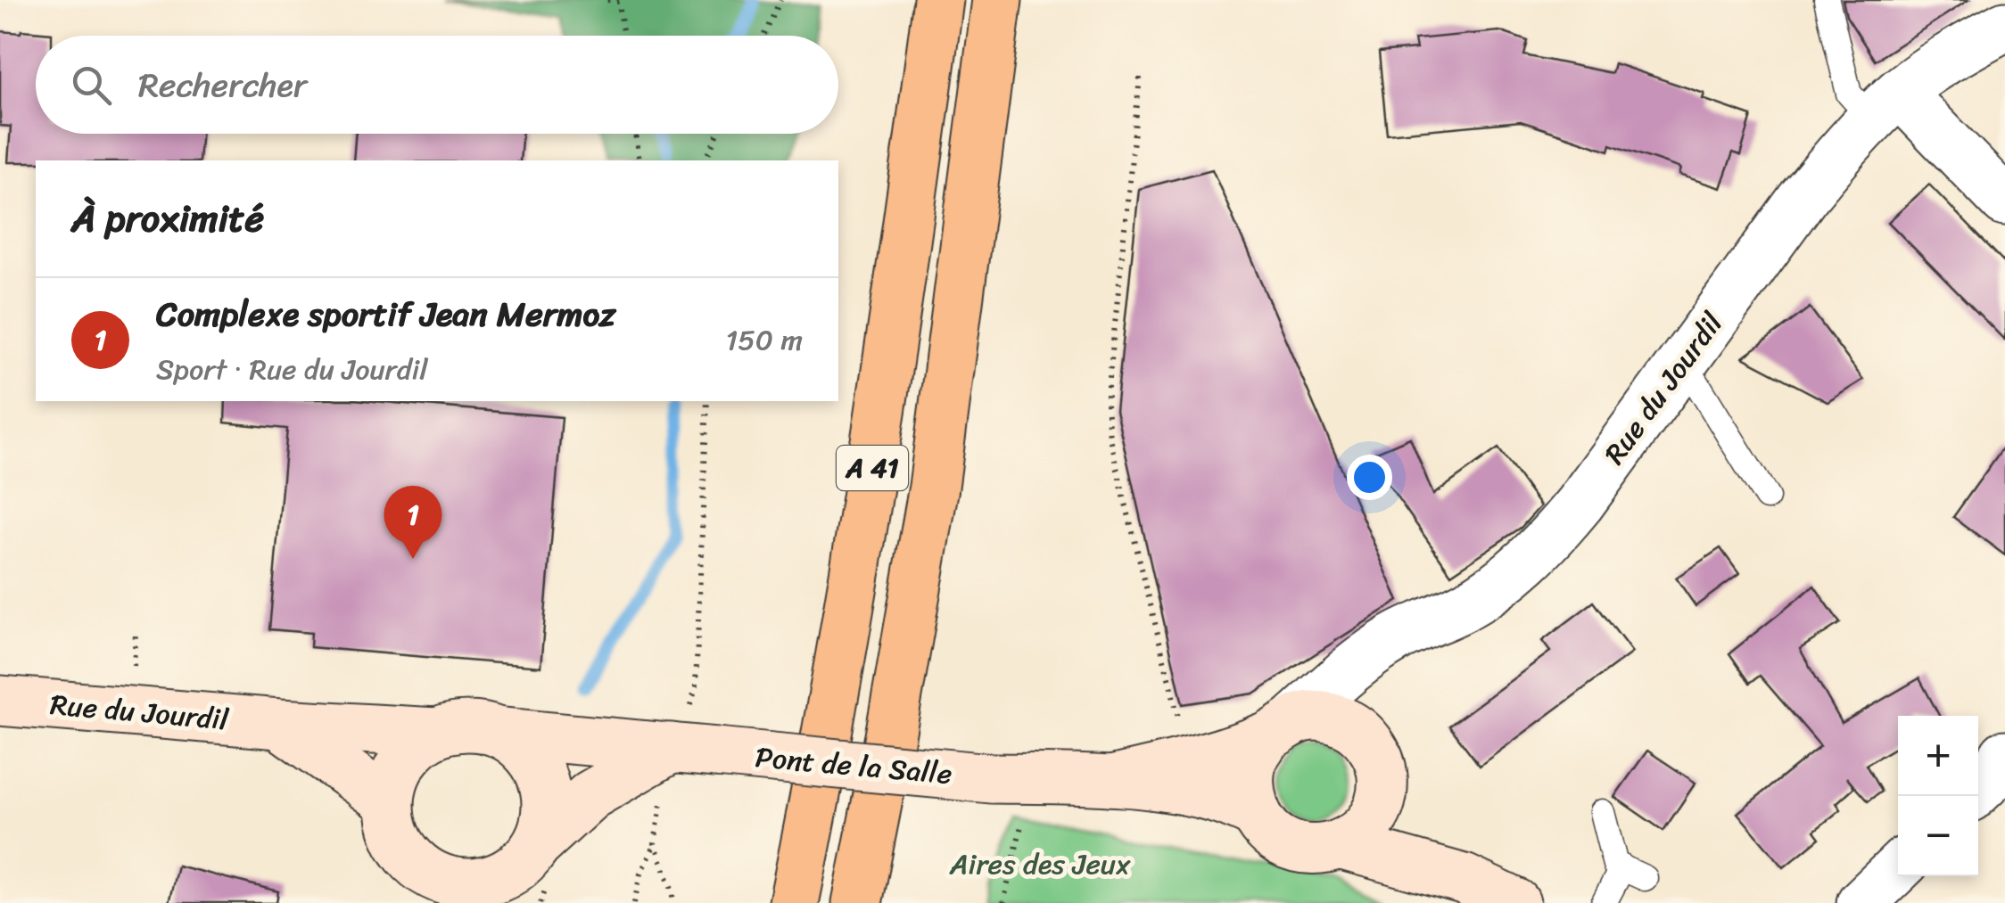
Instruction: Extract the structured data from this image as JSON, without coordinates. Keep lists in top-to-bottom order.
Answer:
{
  "streets": {
    "highway": ["A 41"],
    "street": ["Rue du Jourdil", "Pont de la Salle"]
  },
  "crossings": [
    ["Rue du Jourdil", "Pont de la Salle"]
  ],
  "parks": ["Aires des Jeux"],
  "page": {
    "search": "Rechercher",
    "heading": "À proximité",
    "list": [
      {
        "mark": "1",
        "name": "Complexe sportif Jean Mermoz",
        "note": "Sport · Rue du Jourdil",
        "value": "150 m"
      }
    ],
    "pins": "1",
    "map_buttons": ["+", "−"]
  }
}
